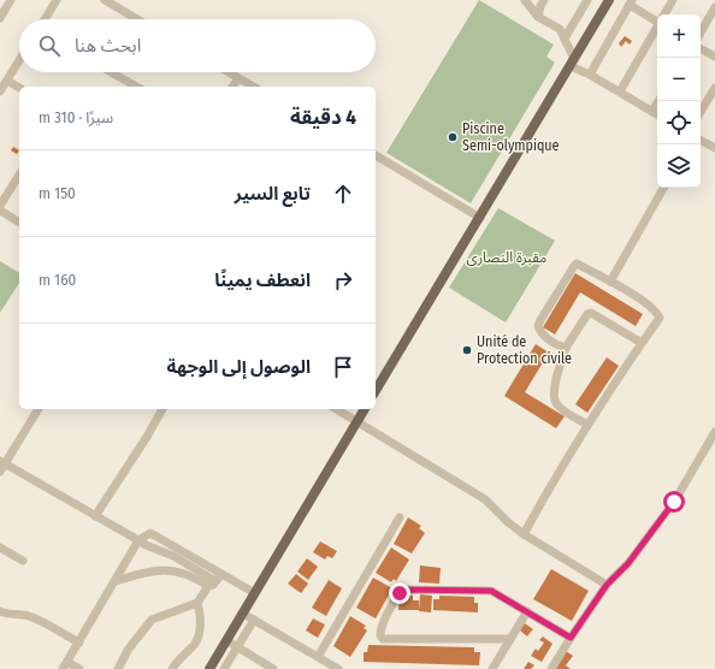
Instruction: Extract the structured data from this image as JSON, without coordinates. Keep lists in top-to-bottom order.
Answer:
{
  "parks": ["مقبرة النصارى"],
  "places": ["Piscine Semi-olympique", "Unité de Protection civile"],
  "page": {
    "map_buttons": ["+", "−"],
    "search": "ابحث هنا",
    "heading": ["4 دقيقة", "سيرًا · 310 m"],
    "list": [
      ["تابع السير", "150 m"],
      ["انعطف يمينًا", "160 m"],
      "الوصول إلى الوجهة"
    ]
  }
}
